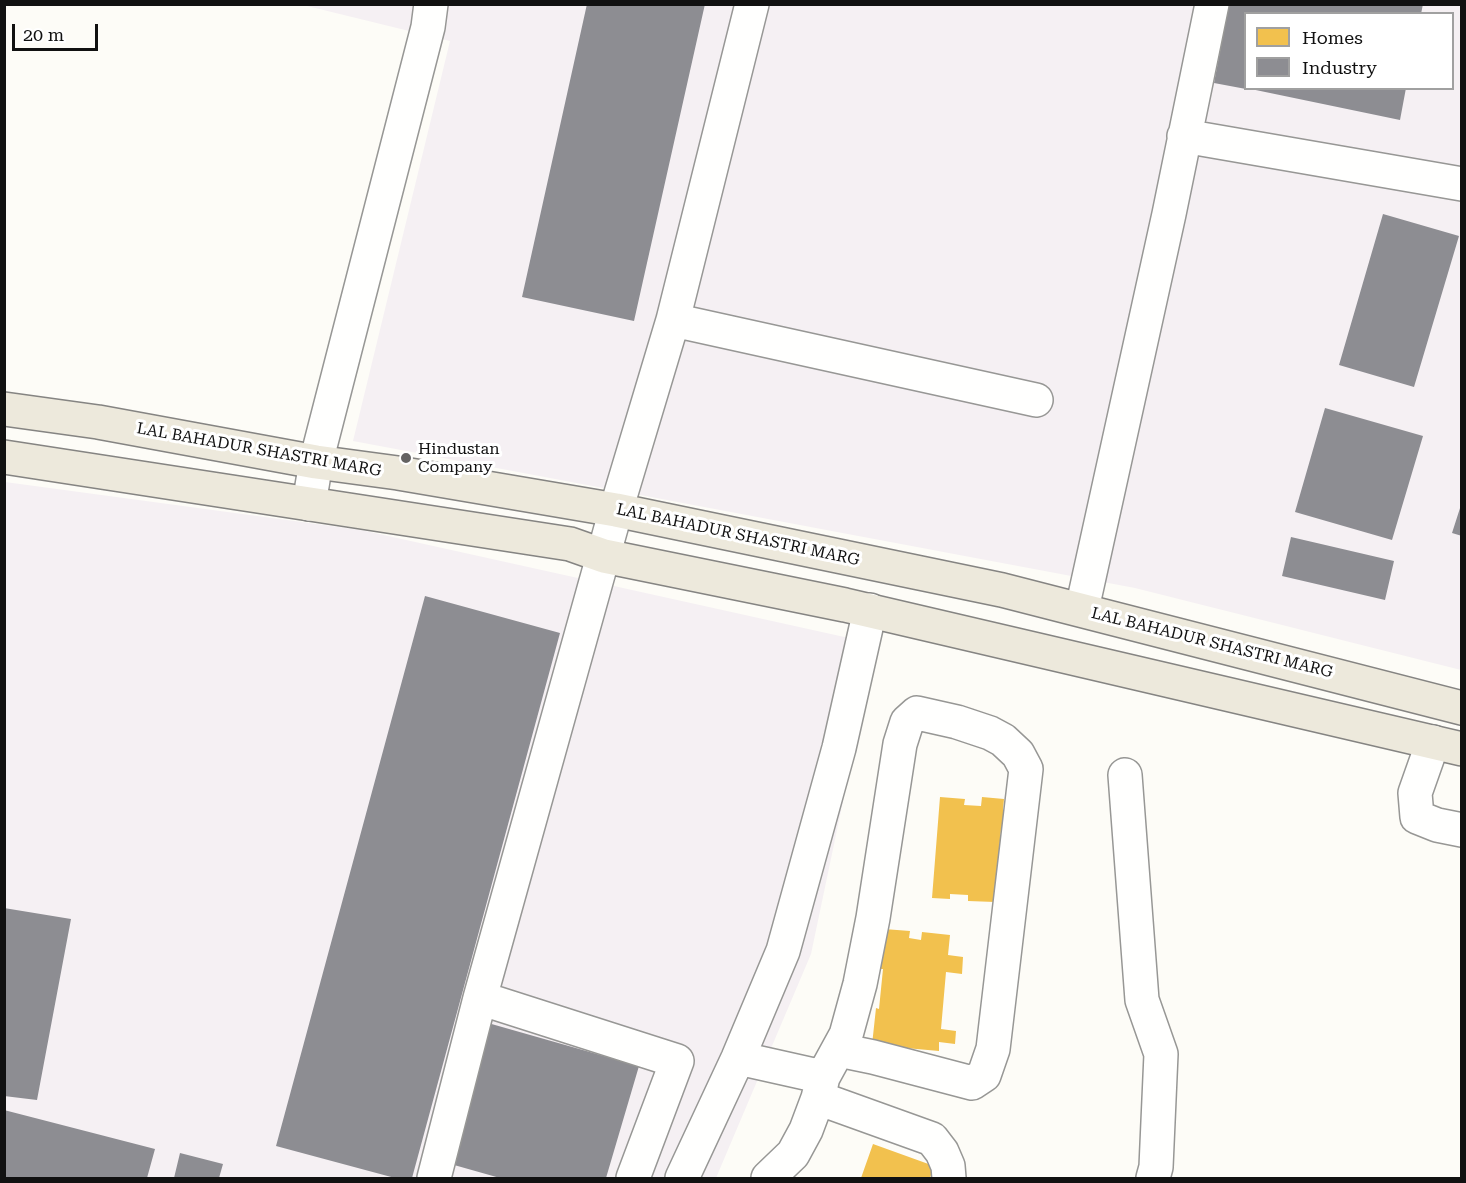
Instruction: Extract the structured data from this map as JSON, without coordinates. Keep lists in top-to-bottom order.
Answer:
{
  "streets": {
    "main road": ["LAL BAHADUR SHASTRI MARG"]
  },
  "places": ["Hindustan Company"],
  "legend": ["Homes", "Industry"],
  "scale_bar": "20 m"
}
